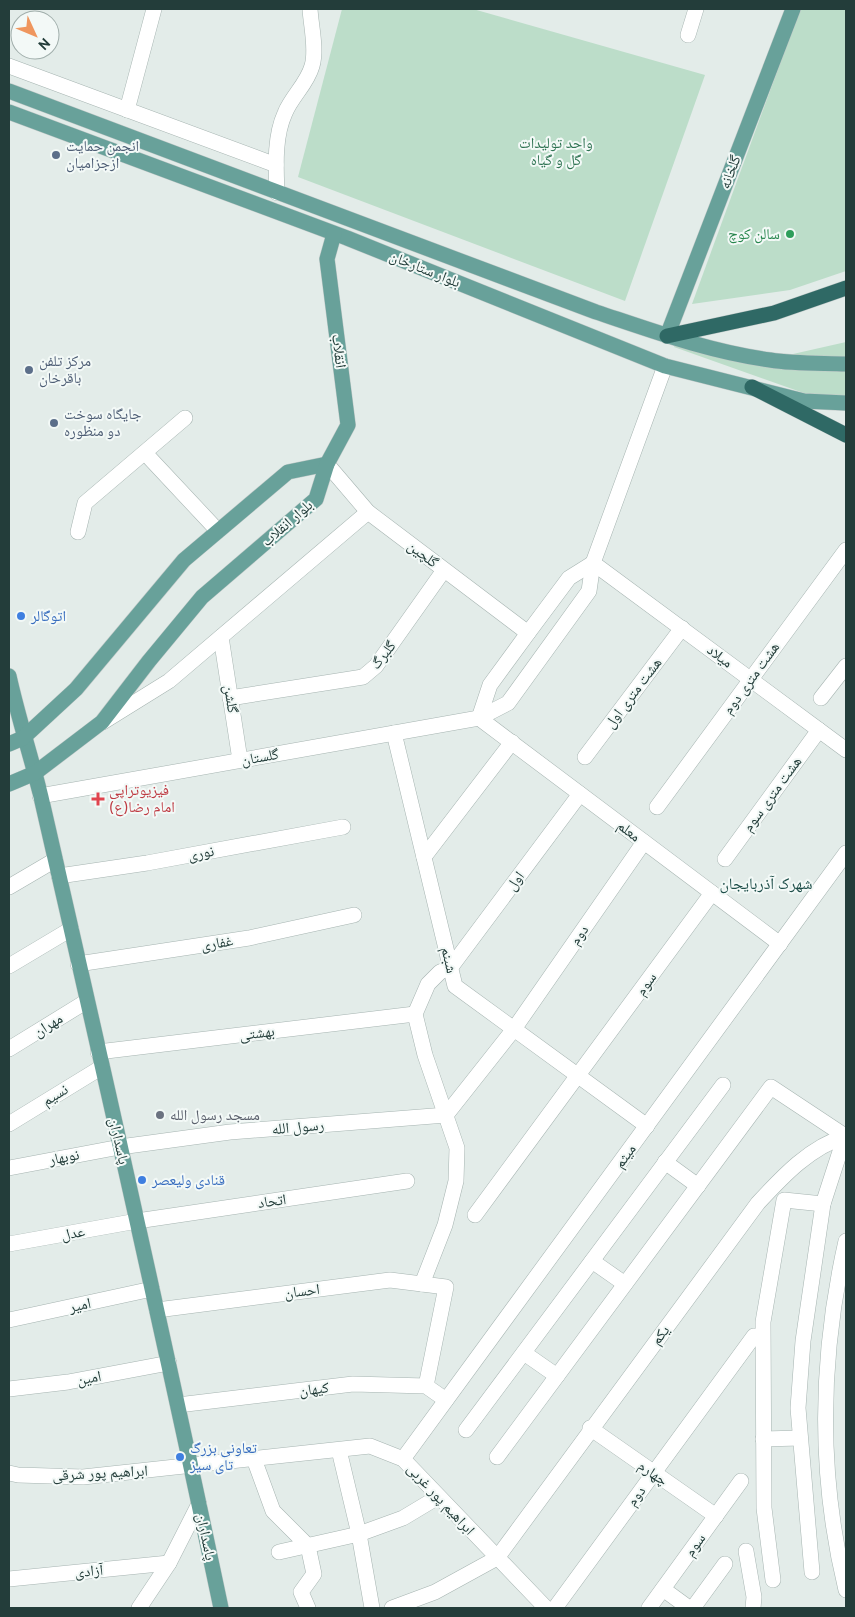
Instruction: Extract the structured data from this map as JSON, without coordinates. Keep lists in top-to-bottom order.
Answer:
{
  "streets": {
    "main road": [
      "گلخانه",
      "بلوار ستارخان",
      "انقلاب",
      "بلوار انقلاب",
      "پاسداران"
    ],
    "street": [
      "گلچین",
      "گلبرگ",
      "میلاد",
      "هشت متری دوم",
      "هشت متری اول",
      "گلشن",
      "گلستان",
      "هشت متری سوم",
      "معلم",
      "نوری",
      "اول",
      "دوم",
      "غفاری",
      "شبنم",
      "سوم",
      "مهران",
      "بهشتی",
      "نسیم",
      "رسول الله",
      "میثم",
      "نوبهار",
      "اتحاد",
      "عدل",
      "احسان",
      "امیر",
      "یکم",
      "امین",
      "کیهان",
      "ابراهیم پور شرقی",
      "چهارم",
      "ابراهیم پور غربی",
      "آزادی"
    ]
  },
  "crossings": [
    ["گلخانه", "بلوار ستارخان"],
    ["بلوار ستارخان", "انقلاب"],
    ["بلوار ستارخان", "گلستان"],
    ["انقلاب", "بلوار انقلاب"],
    ["انقلاب", "گلچین"],
    ["بلوار انقلاب", "گلچین"],
    ["بلوار انقلاب", "پاسداران"],
    ["گلچین", "گلبرگ"],
    ["گلبرگ", "گلشن"],
    ["میلاد", "هشت متری دوم"],
    ["میلاد", "هشت متری اول"],
    ["میلاد", "گلستان"],
    ["میلاد", "هشت متری سوم"],
    ["گلشن", "گلستان"],
    ["گلستان", "معلم"],
    ["گلستان", "شبنم"],
    ["گلستان", "پاسداران"],
    ["معلم", "اول"],
    ["معلم", "دوم"],
    ["معلم", "سوم"],
    ["معلم", "میثم"],
    ["نوری", "پاسداران"],
    ["اول", "شبنم"],
    ["اول", "بهشتی"],
    ["دوم", "شبنم"],
    ["دوم", "رسول الله"],
    ["دوم", "چهارم"],
    ["غفاری", "پاسداران"],
    ["شبنم", "سوم"],
    ["شبنم", "میثم"],
    ["سوم", "چهارم"],
    ["مهران", "پاسداران"],
    ["بهشتی", "نسیم"],
    ["بهشتی", "پاسداران"],
    ["نسیم", "پاسداران"],
    ["رسول الله", "پاسداران"],
    ["رسول الله", "نوبهار"],
    ["پاسداران", "نوبهار"],
    ["پاسداران", "اتحاد"],
    ["پاسداران", "عدل"],
    ["پاسداران", "احسان"],
    ["پاسداران", "امیر"],
    ["پاسداران", "امین"],
    ["پاسداران", "کیهان"],
    ["پاسداران", "ابراهیم پور شرقی"],
    ["پاسداران", "ابراهیم پور غربی"],
    ["میثم", "ابراهیم پور غربی"],
    ["اتحاد", "عدل"],
    ["احسان", "کیهان"],
    ["یکم", "چهارم"],
    ["یکم", "ابراهیم پور غربی"],
    ["ابراهیم پور شرقی", "ابراهیم پور غربی"]
  ],
  "districts": ["شهرک آذربایجان"],
  "parks": ["واحد تولیدات گل و گیاه"],
  "places": {
    "other": [
      "انجمن حمایت ازجزامیان",
      "سالن کوچ",
      "مرکز تلفن باقرخان",
      "جایگاه سوخت دو منظوره",
      "اتوگالر",
      "مسجد رسول الله",
      "قنادی ولیعصر",
      "تعاونی بزرگ تای سیز"
    ],
    "health": ["فیزیوتراپی امام رضا(ع)"]
  },
  "north": "bottom right"
}
